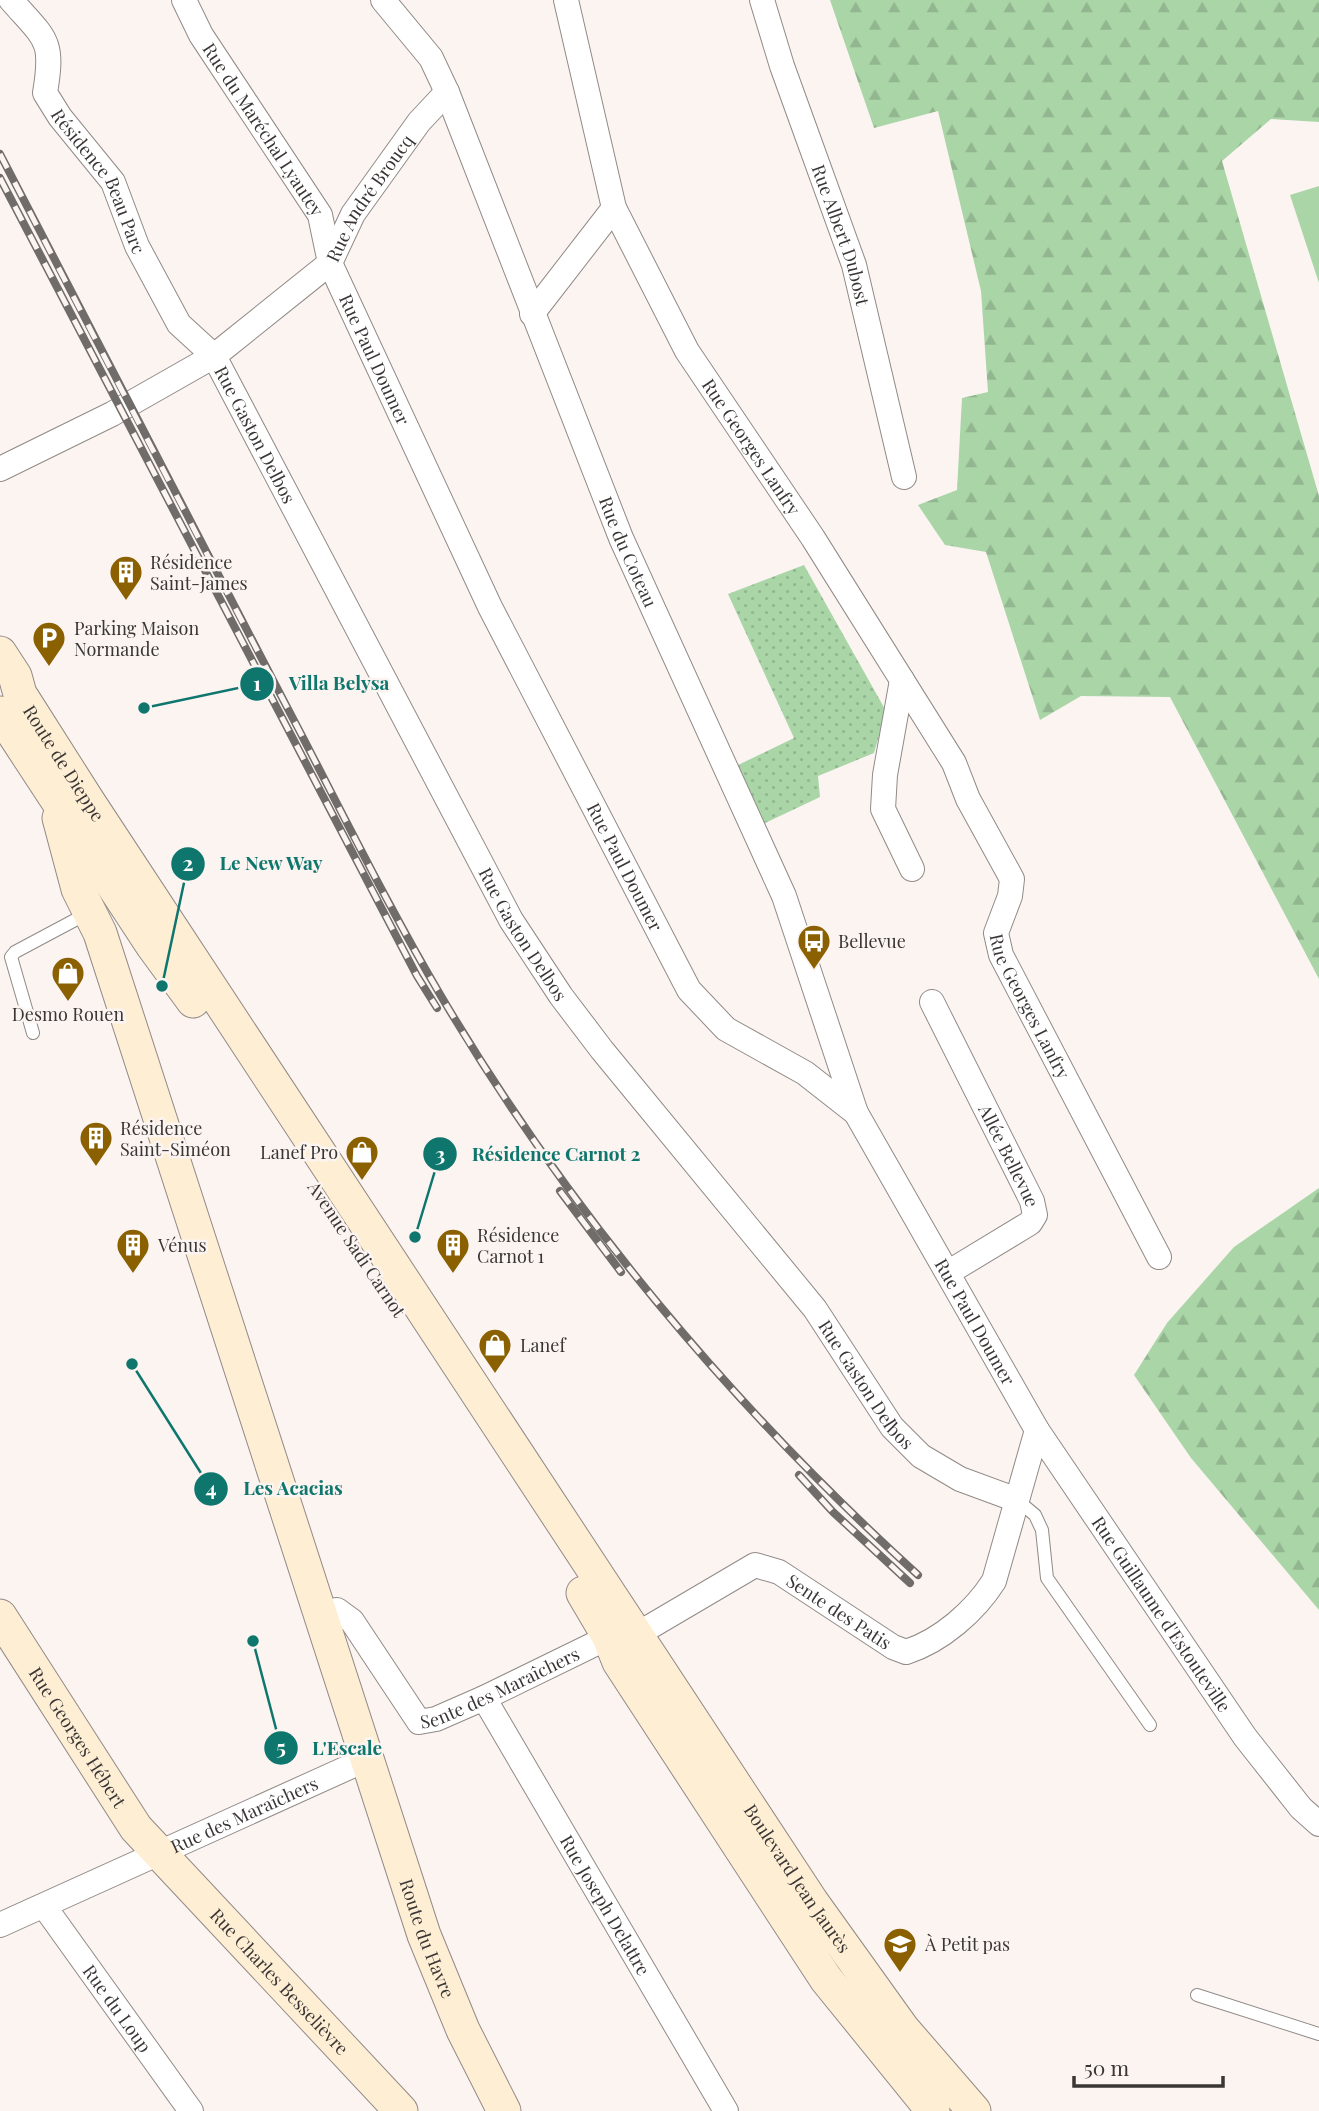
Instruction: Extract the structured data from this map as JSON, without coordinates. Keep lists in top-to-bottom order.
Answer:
{
  "streets": {
    "main road": [
      "Route de Dieppe",
      "Avenue Sadi Carnot",
      "Rue Georges Hébert",
      "Boulevard Jean Jaurès",
      "Route du Havre",
      "Rue Charles Besselièvre"
    ],
    "street": [
      "Rue du Maréchal Lyautey",
      "Résidence Beau Parc",
      "Rue André Broucq",
      "Rue Albert Dubost",
      "Rue Paul Doumer",
      "Rue Gaston Delbos",
      "Rue Georges Lanfry",
      "Rue du Coteau",
      "Allée Bellevue",
      "Sente des Patis",
      "Rue Guillaume d'Estouteville",
      "Sente des Maraîchers",
      "Rue des Maraîchers",
      "Rue Joseph Delattre",
      "Rue du Loup"
    ]
  },
  "crossings": [
    ["Rue du Maréchal Lyautey", "Rue André Broucq"],
    ["Rue du Maréchal Lyautey", "Rue Paul Doumer"],
    ["Résidence Beau Parc", "Rue André Broucq"],
    ["Résidence Beau Parc", "Rue Gaston Delbos"],
    ["Rue André Broucq", "Rue Paul Doumer"],
    ["Rue André Broucq", "Rue Gaston Delbos"],
    ["Rue André Broucq", "Rue du Coteau"],
    ["Rue Paul Doumer", "Rue du Coteau"],
    ["Rue Paul Doumer", "Allée Bellevue"],
    ["Rue Paul Doumer", "Rue Guillaume d'Estouteville"],
    ["Rue Gaston Delbos", "Sente des Patis"],
    ["Route de Dieppe", "Avenue Sadi Carnot"],
    ["Avenue Sadi Carnot", "Sente des Patis"],
    ["Avenue Sadi Carnot", "Sente des Maraîchers"],
    ["Avenue Sadi Carnot", "Boulevard Jean Jaurès"],
    ["Avenue Sadi Carnot", "Route du Havre"],
    ["Sente des Patis", "Rue Guillaume d'Estouteville"],
    ["Sente des Patis", "Sente des Maraîchers"],
    ["Sente des Patis", "Boulevard Jean Jaurès"],
    ["Sente des Maraîchers", "Boulevard Jean Jaurès"],
    ["Sente des Maraîchers", "Rue Joseph Delattre"],
    ["Sente des Maraîchers", "Route du Havre"],
    ["Rue Georges Hébert", "Rue des Maraîchers"],
    ["Rue Georges Hébert", "Rue Charles Besselièvre"],
    ["Rue des Maraîchers", "Route du Havre"],
    ["Rue des Maraîchers", "Rue Charles Besselièvre"],
    ["Rue des Maraîchers", "Rue du Loup"]
  ],
  "places": {
    "building": [
      "Résidence Saint-James",
      "Résidence Saint-Siméon",
      "Vénus",
      "Résidence Carnot 1"
    ],
    "parking": ["Parking Maison Normande"],
    "other": [
      "Villa Belysa",
      "Le New Way",
      "Résidence Carnot 2",
      "Les Acacias",
      "L'Escale"
    ],
    "bus stop": ["Bellevue"],
    "shop": ["Desmo Rouen", "Lanef Pro", "Lanef"],
    "school or university": ["À Petit pas"]
  },
  "scale_bar": "50 m"
}
